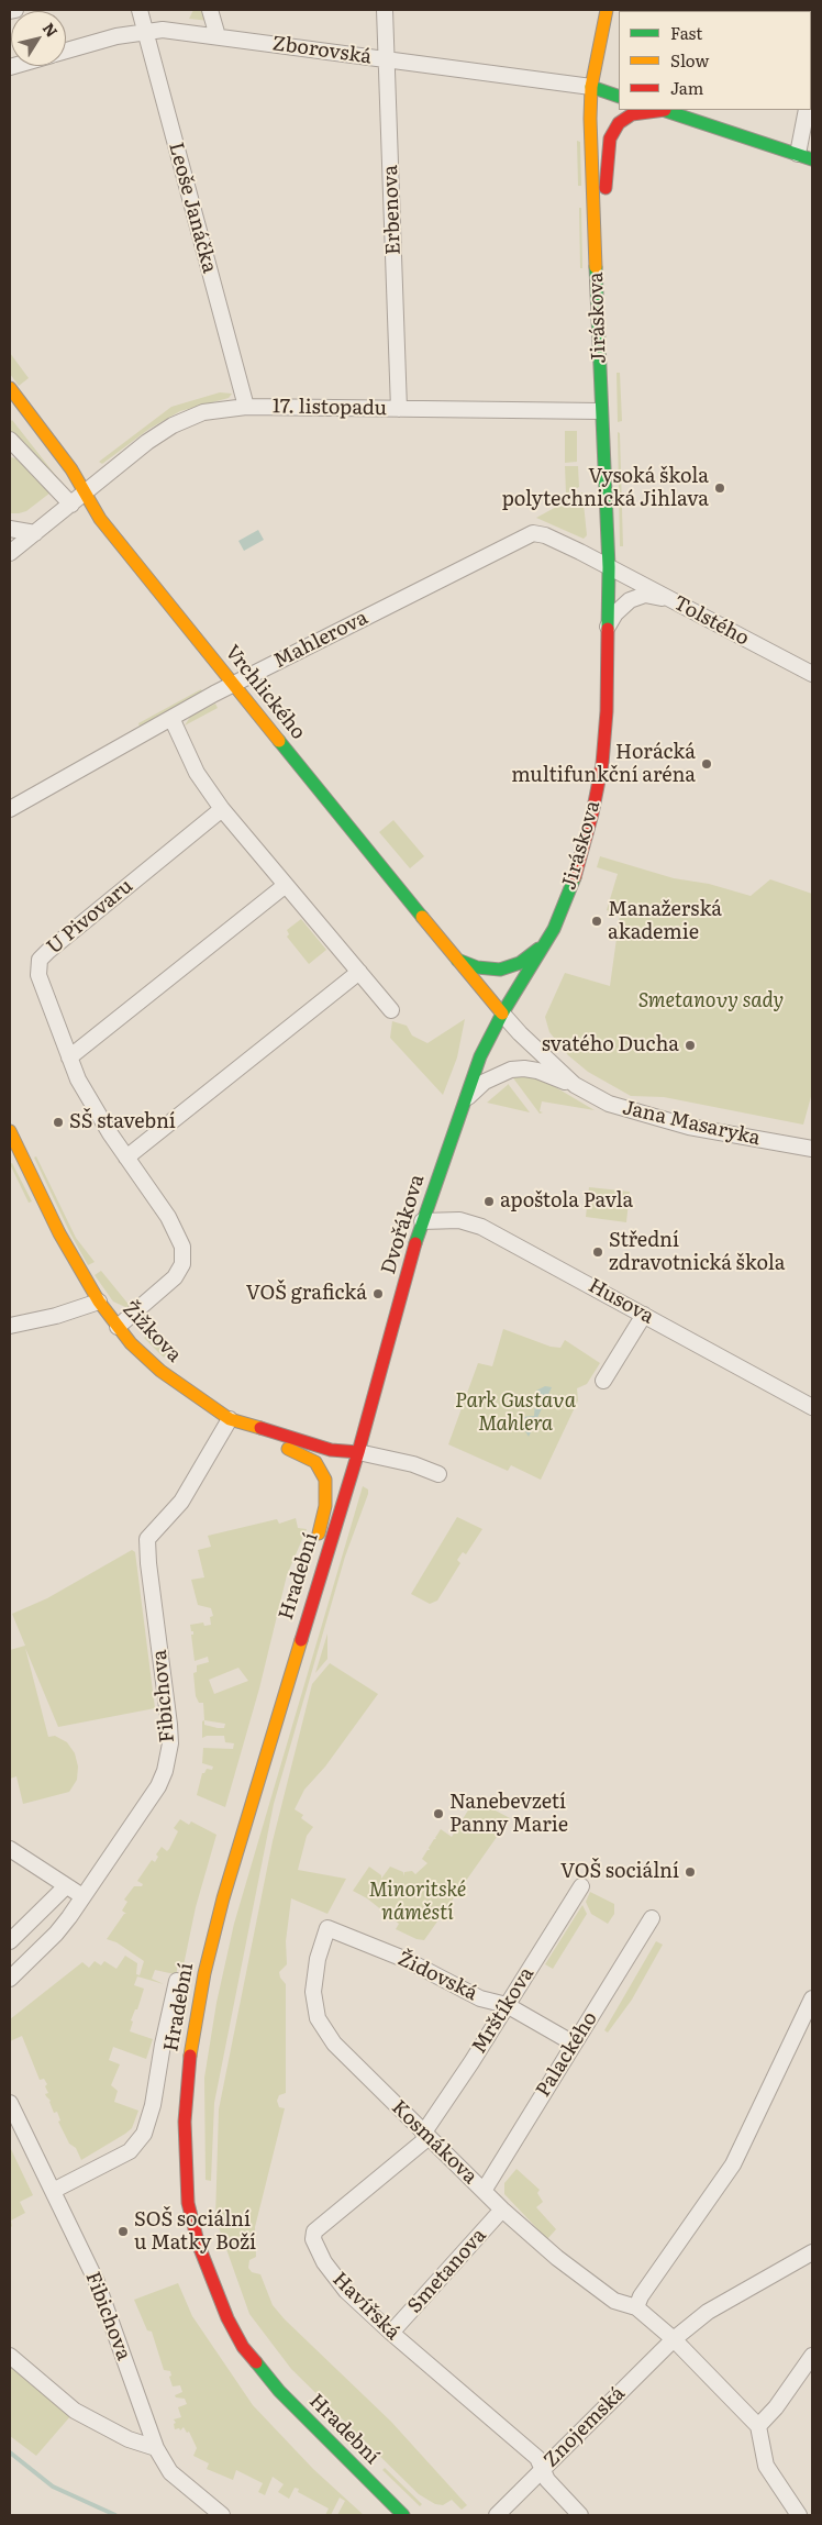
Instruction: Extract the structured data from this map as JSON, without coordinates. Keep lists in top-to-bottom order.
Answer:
{
  "streets": {
    "main road": [
      "Jiráskova",
      "Vrchlického",
      "Dvořákova",
      "Žižkova",
      "Hradební"
    ],
    "street": [
      "Zborovská",
      "Leoše Janáčka",
      "Erbenova",
      "17. listopadu",
      "Tolstého",
      "Mahlerova",
      "U Pivovaru",
      "Jana Masaryka",
      "Husova",
      "Fibichova",
      "Židovská",
      "Mrštíkova",
      "Palackého",
      "Kosmákova",
      "Smetanova",
      "Havířská",
      "Znojemská"
    ]
  },
  "crossings": [
    ["Zborovská", "Leoše Janáčka"],
    ["Zborovská", "Erbenova"],
    ["Zborovská", "Jiráskova"],
    ["Leoše Janáčka", "17. listopadu"],
    ["Erbenova", "17. listopadu"],
    ["Jiráskova", "17. listopadu"],
    ["Jiráskova", "Tolstého"],
    ["Jiráskova", "Mahlerova"],
    ["Jiráskova", "Vrchlického"],
    ["Jiráskova", "Jana Masaryka"],
    ["Jiráskova", "Dvořákova"],
    ["17. listopadu", "Vrchlického"],
    ["Tolstého", "Mahlerova"],
    ["Mahlerova", "Vrchlického"],
    ["Vrchlického", "Jana Masaryka"],
    ["Vrchlického", "Dvořákova"],
    ["U Pivovaru", "Žižkova"],
    ["Jana Masaryka", "Dvořákova"],
    ["Dvořákova", "Husova"],
    ["Dvořákova", "Žižkova"],
    ["Dvořákova", "Hradební"],
    ["Žižkova", "Hradební"],
    ["Žižkova", "Fibichova"],
    ["Židovská", "Mrštíkova"],
    ["Židovská", "Palackého"],
    ["Židovská", "Kosmákova"],
    ["Mrštíkova", "Kosmákova"],
    ["Mrštíkova", "Havířská"],
    ["Palackého", "Kosmákova"],
    ["Kosmákova", "Smetanova"],
    ["Kosmákova", "Havířská"],
    ["Kosmákova", "Znojemská"],
    ["Smetanova", "Havířská"],
    ["Havířská", "Znojemská"]
  ],
  "parks": ["Smetanovy sady", "Park Gustava Mahlera", "Minoritské náměstí"],
  "places": [
    "Vysoká škola polytechnická Jihlava",
    "Horácká multifunkční aréna",
    "Manažerská akademie",
    "svatého Ducha",
    "SŠ stavební",
    "apoštola Pavla",
    "Střední zdravotnická škola",
    "VOŠ grafická",
    "Nanebevzetí Panny Marie",
    "VOŠ sociální",
    "SOŠ sociální u Matky Boží"
  ],
  "legend": ["Fast", "Slow", "Jam"],
  "north": "top right"
}
